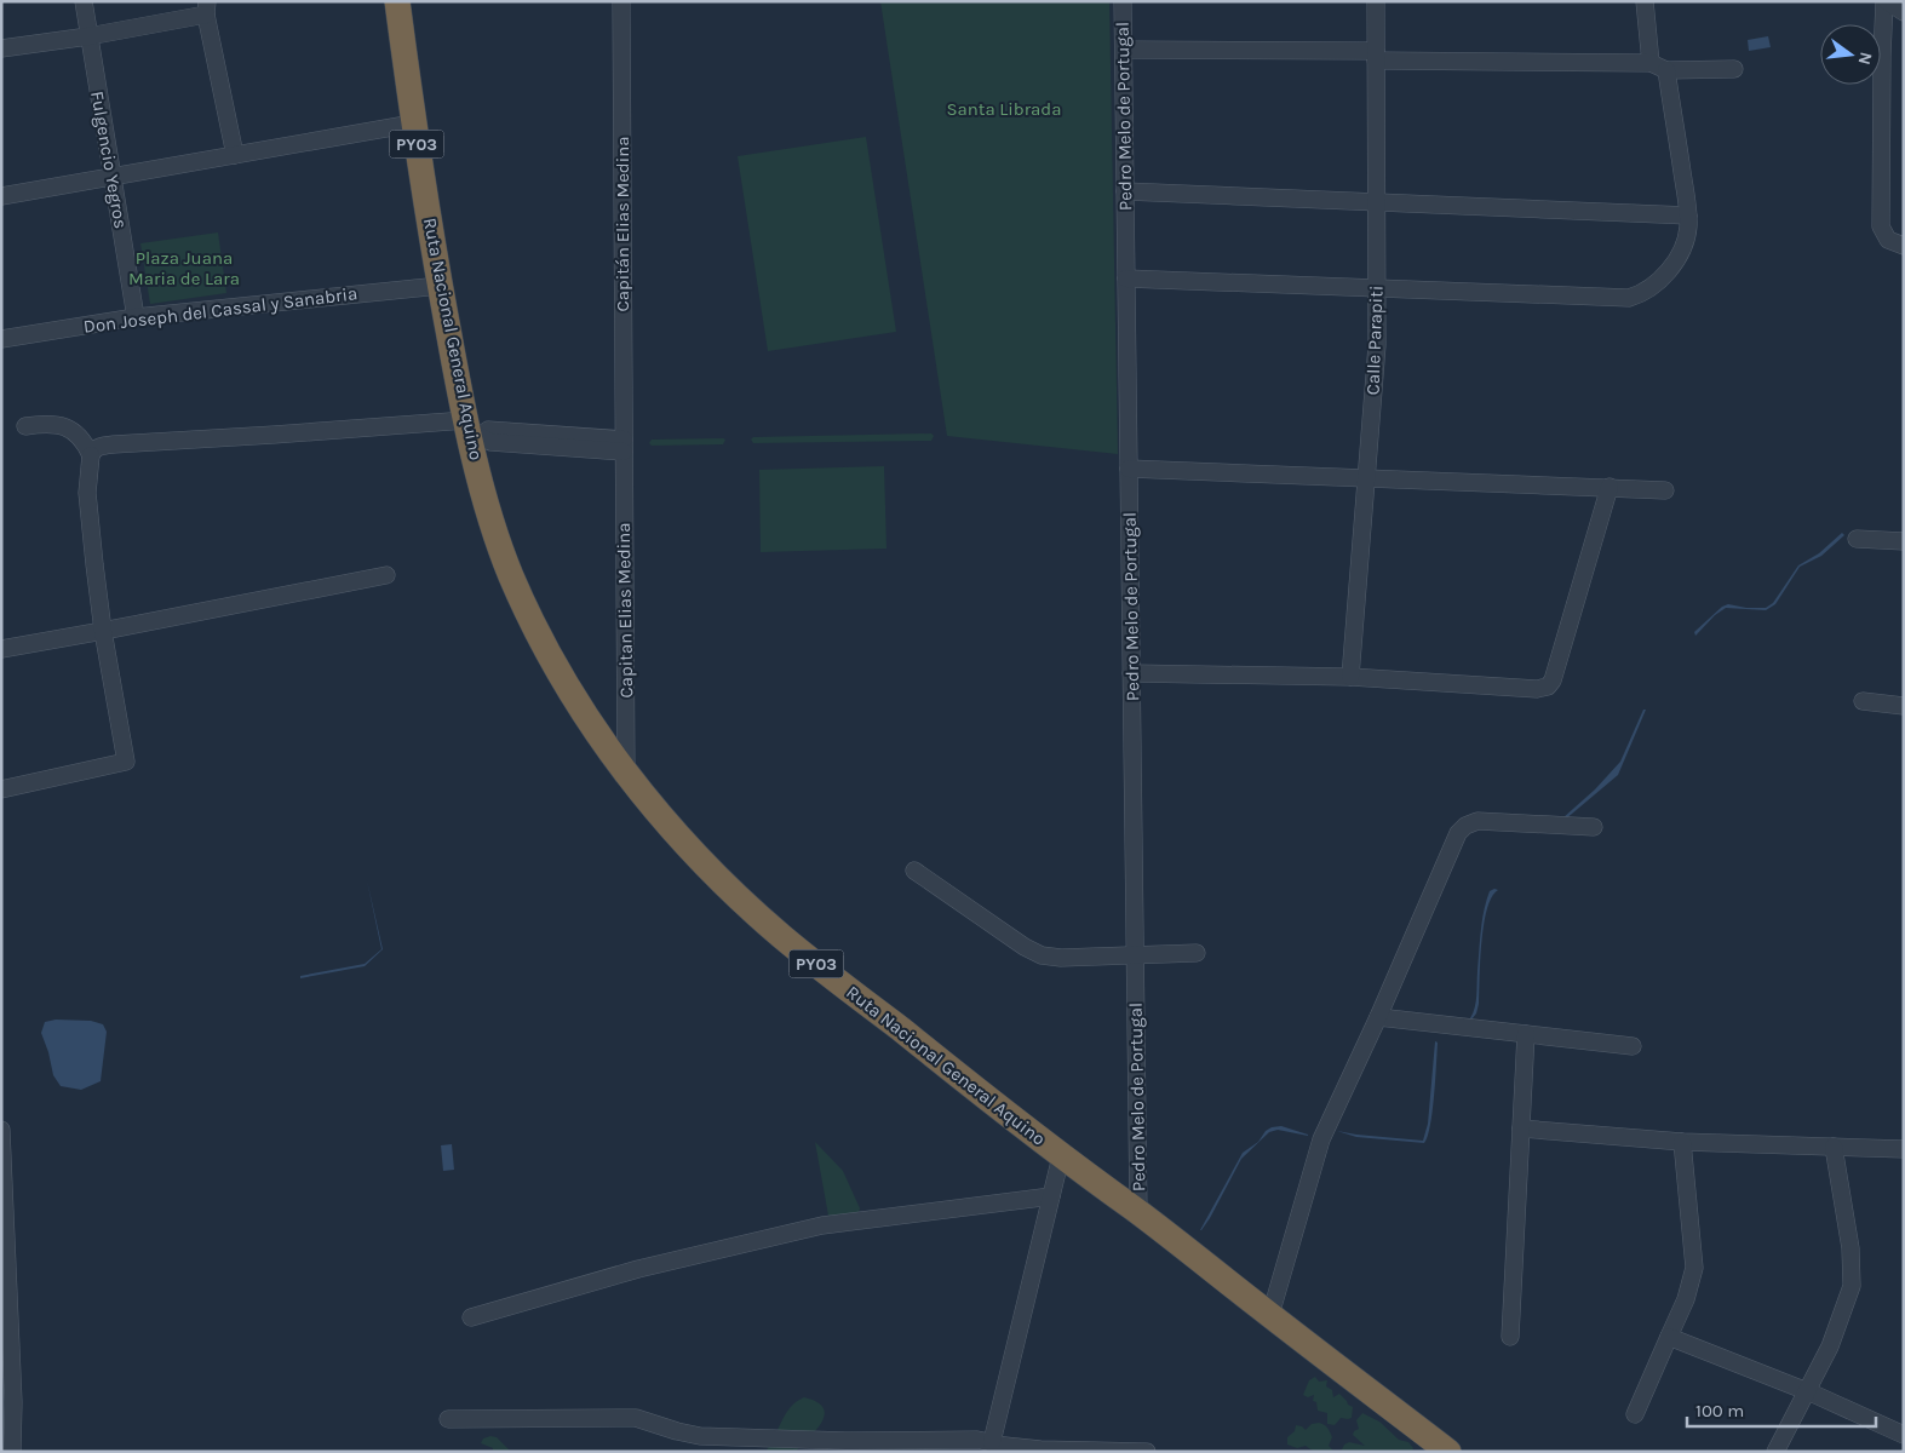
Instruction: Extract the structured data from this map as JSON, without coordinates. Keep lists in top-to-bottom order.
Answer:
{
  "streets": {
    "highway": ["PY03", "Ruta Nacional General Aquino"],
    "street": [
      "Pedro Melo de Portugal",
      "Fulgencio Yegros",
      "Capitán Elias Medina",
      "Don Joseph del Cassal y Sanabria",
      "Calle Parapiti",
      "Capitan Elias Medina"
    ]
  },
  "crossings": [
    ["Pedro Melo de Portugal", "Ruta Nacional General Aquino"],
    ["Fulgencio Yegros", "Don Joseph del Cassal y Sanabria"],
    ["Capitán Elias Medina", "Capitan Elias Medina"],
    ["Don Joseph del Cassal y Sanabria", "Ruta Nacional General Aquino"],
    ["Ruta Nacional General Aquino", "Capitan Elias Medina"]
  ],
  "parks": ["Santa Librada", "Plaza Juana Maria de Lara"],
  "scale_bar": "100 m",
  "north": "right"
}
